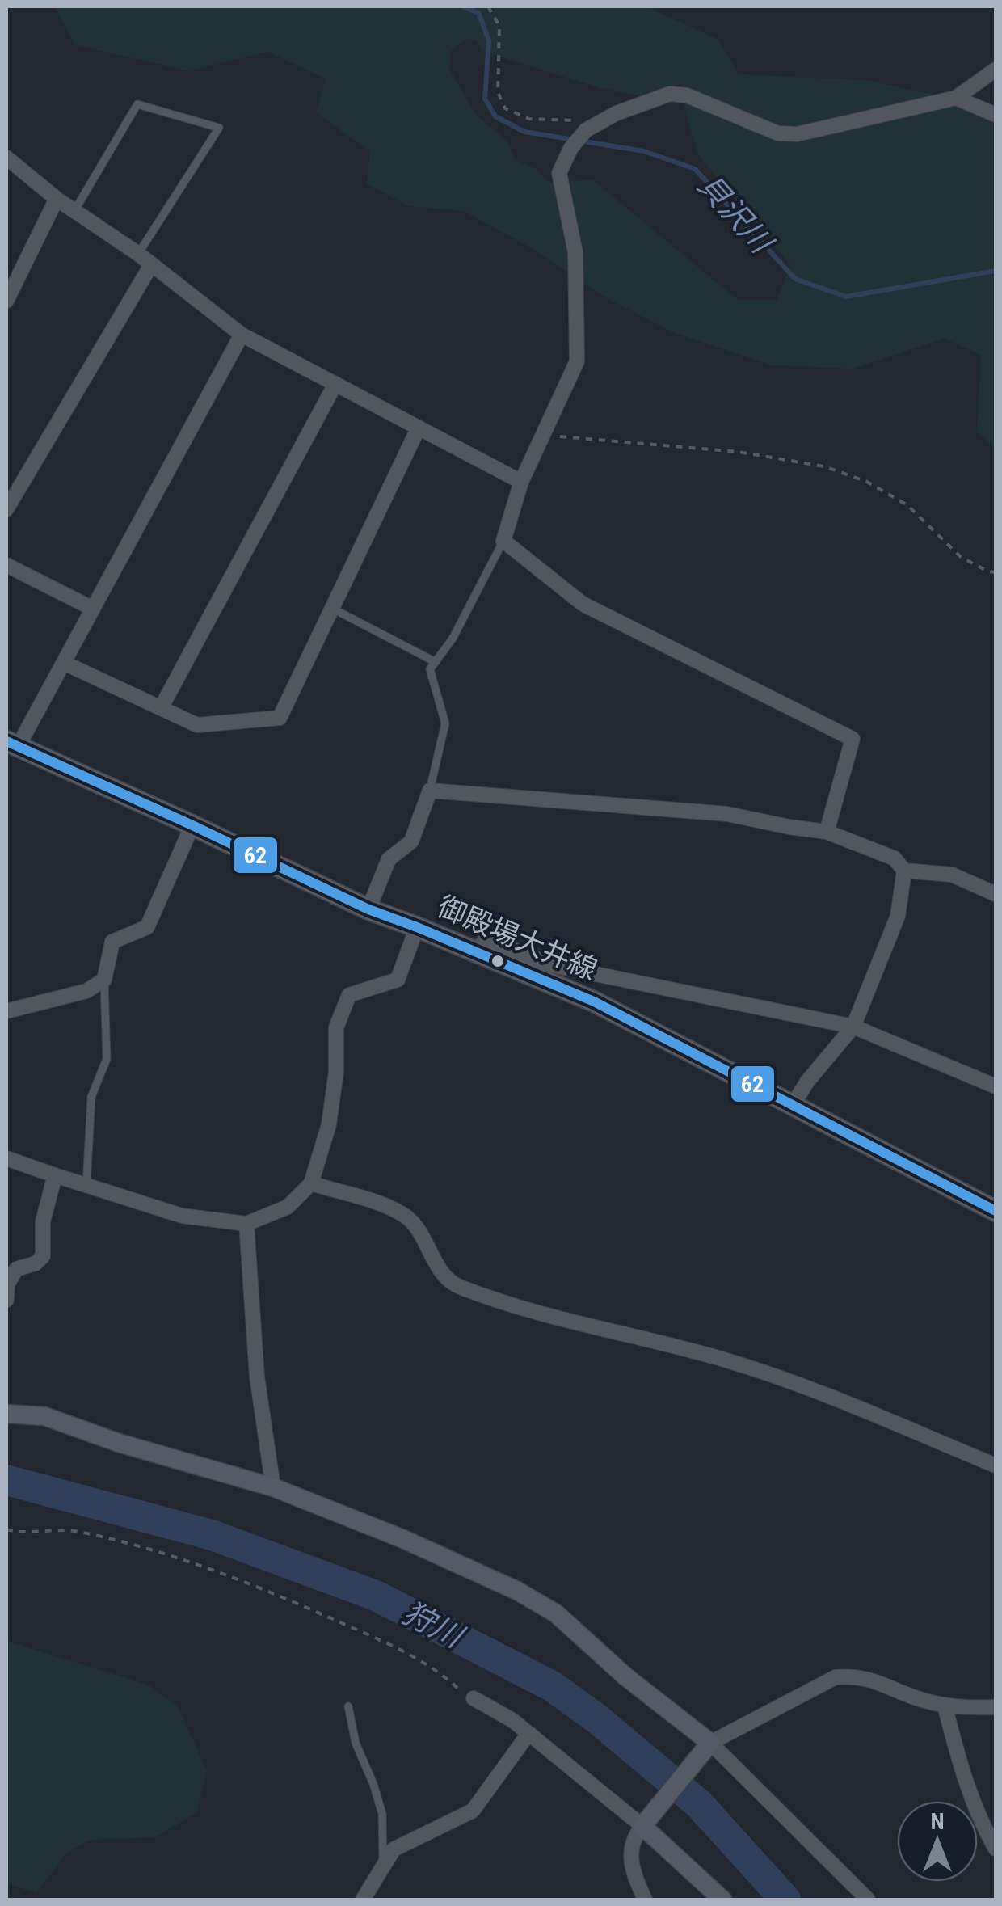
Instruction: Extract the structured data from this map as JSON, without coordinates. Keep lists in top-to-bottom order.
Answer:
{
  "streets": {
    "main road": ["御殿場大井線"]
  },
  "water": ["貝沢川", "狩川"],
  "lines": ["transit line 62"],
  "north": "top"
}
